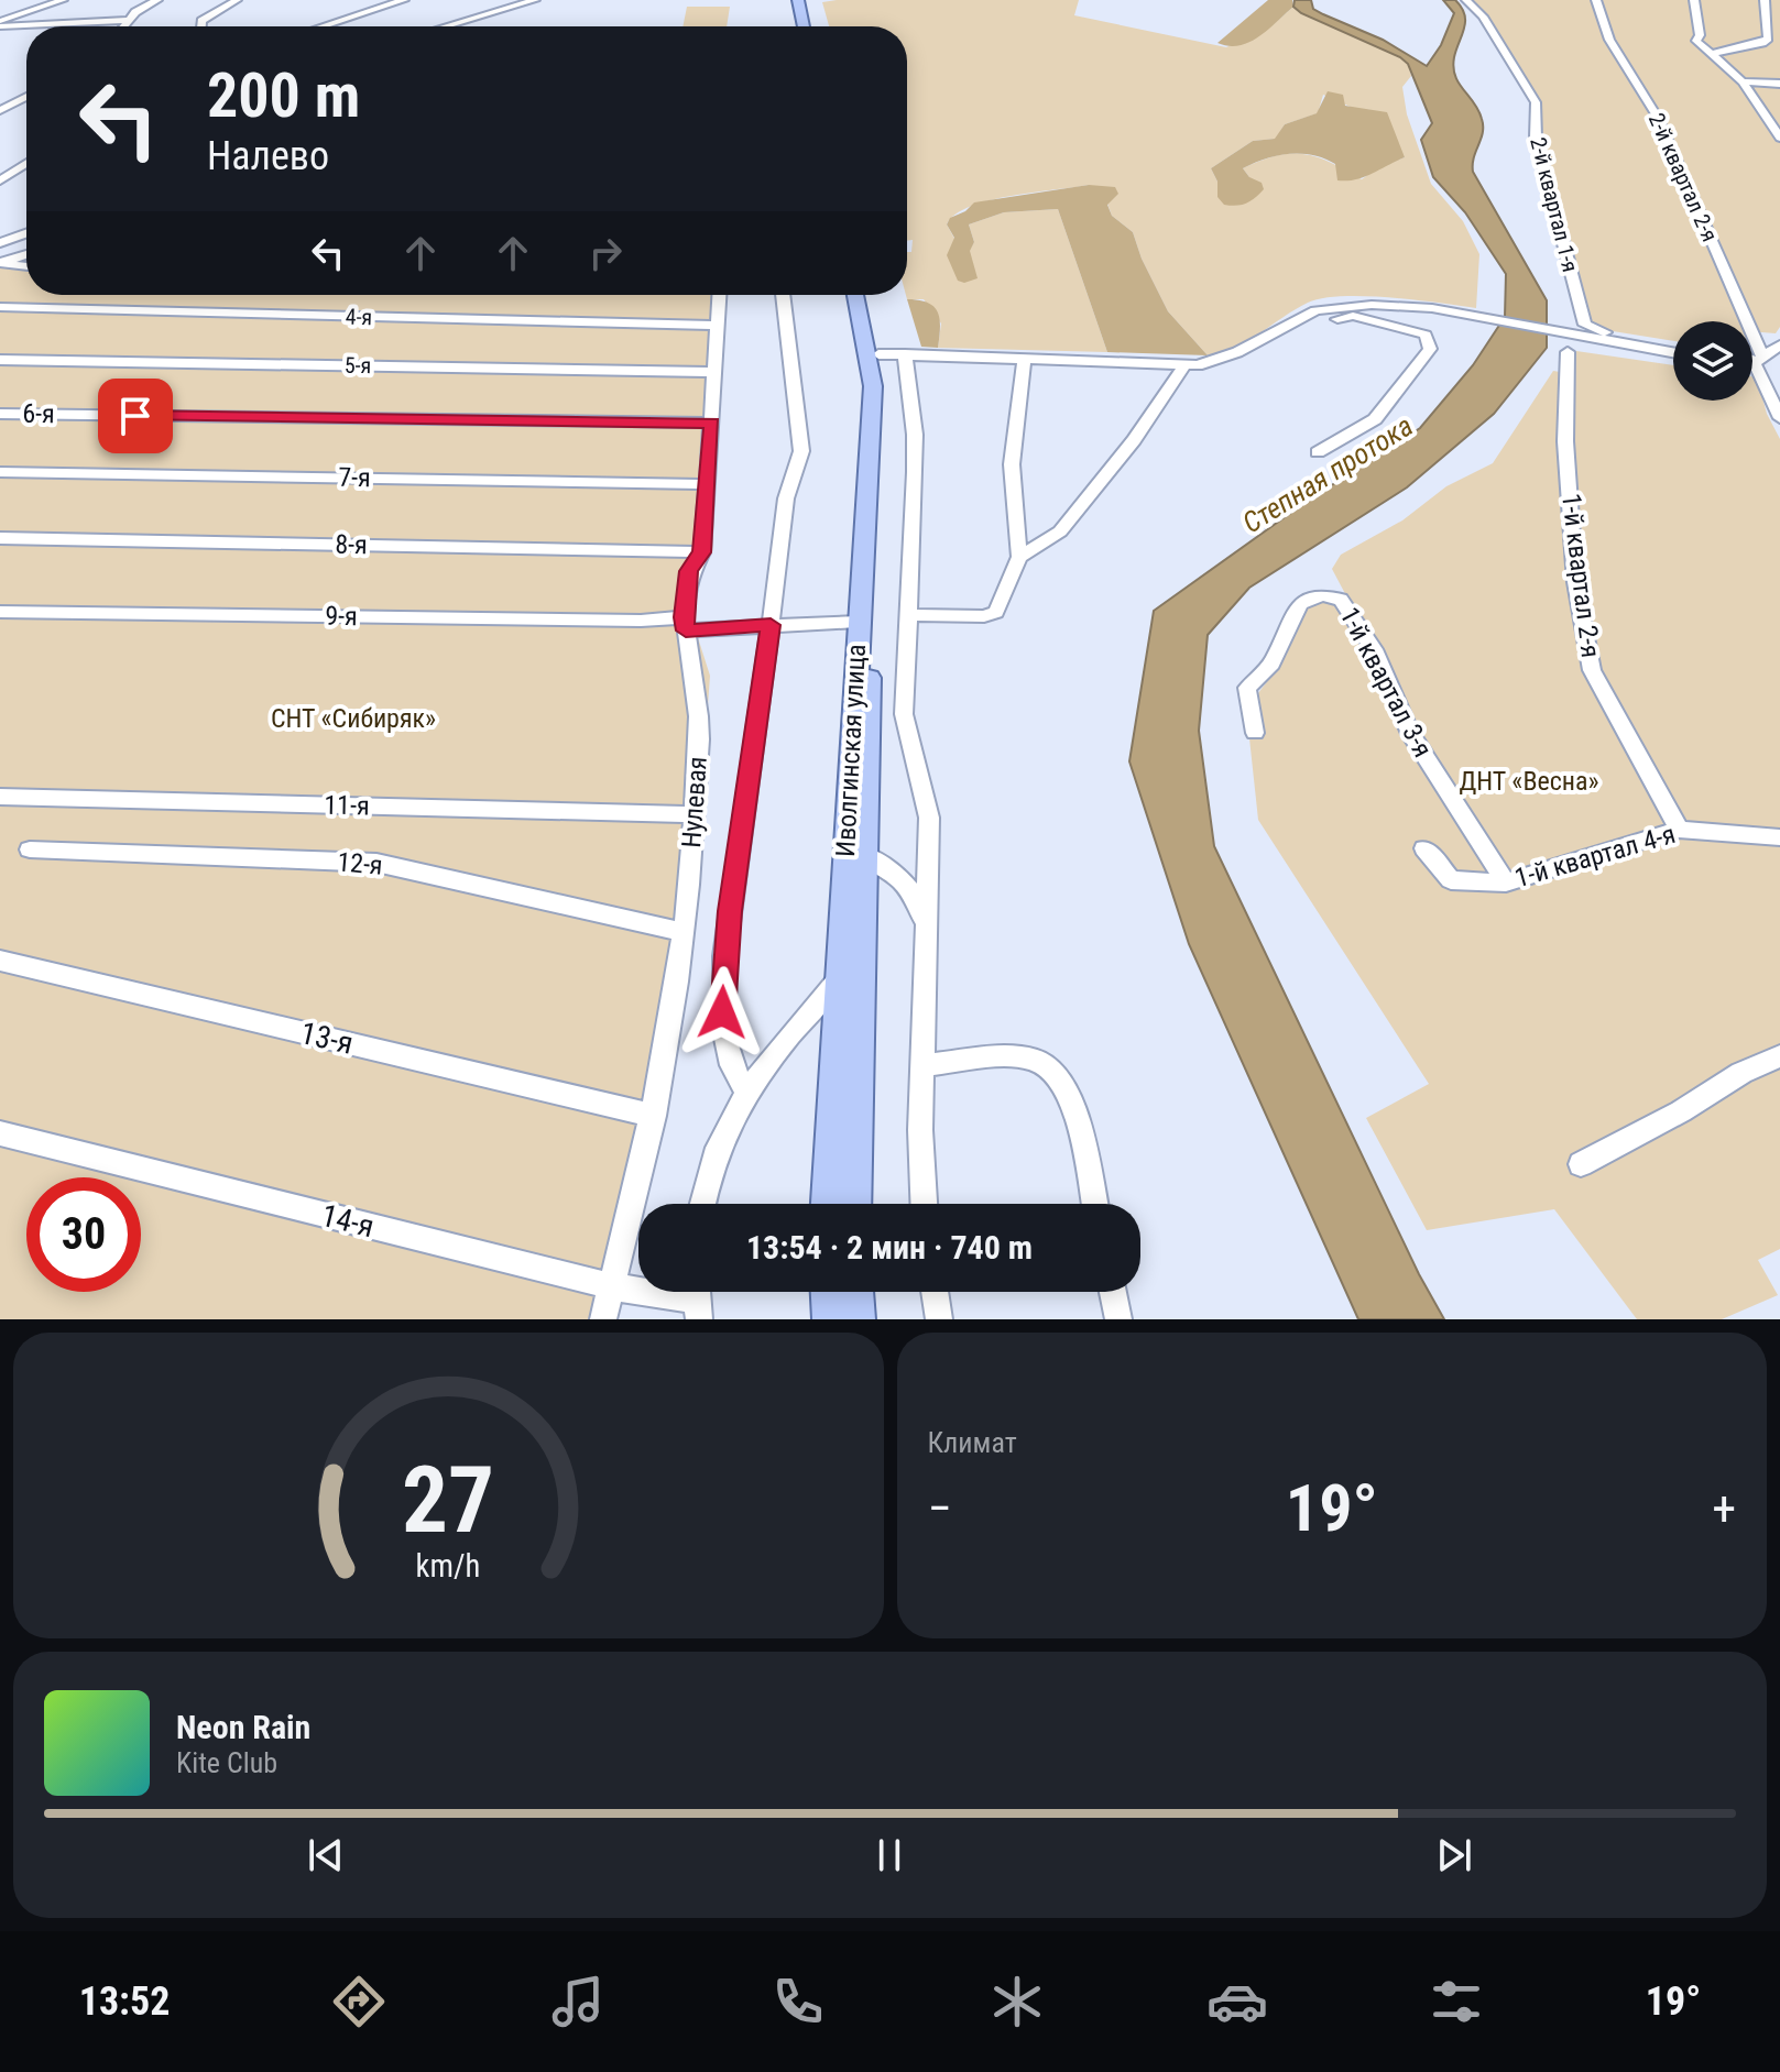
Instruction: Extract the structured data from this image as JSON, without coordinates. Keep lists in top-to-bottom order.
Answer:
{
  "streets": {
    "main road": ["Иволгинская улица"],
    "street": [
      "2-й квартал 2-я",
      "2-й квартал 1-я",
      "4-я",
      "5-я",
      "6-я",
      "7-я",
      "8-я",
      "1-й квартал 2-я",
      "9-я",
      "1-й квартал 3-я",
      "Нулевая",
      "11-я",
      "1-й квартал 4-я",
      "12-я",
      "13-я",
      "14-я"
    ]
  },
  "crossings": [
    ["4-я", "Нулевая"],
    ["5-я", "Нулевая"],
    ["6-я", "Нулевая"],
    ["7-я", "Нулевая"],
    ["8-я", "Нулевая"],
    ["1-й квартал 2-я", "1-й квартал 4-я"],
    ["9-я", "Иволгинская улица"],
    ["9-я", "Нулевая"],
    ["1-й квартал 3-я", "1-й квартал 4-я"],
    ["Нулевая", "11-я"],
    ["Нулевая", "12-я"],
    ["Нулевая", "13-я"],
    ["Нулевая", "14-я"]
  ],
  "water": ["Степная протока"],
  "parks": ["СНТ «Сибиряк»", "ДНТ «Весна»"],
  "page": {
    "turn": ["200 m", "Налево"],
    "limit": "30",
    "trip": "13:54 · 2 мин · 740 m",
    "tile": "Климат",
    "heat": ["−", "19°", "+"],
    "song": ["Neon Rain", "Kite Club"],
    "tabs": ["13:52", "19°"],
    "gauge": ["27", "km/h"]
  }
}
